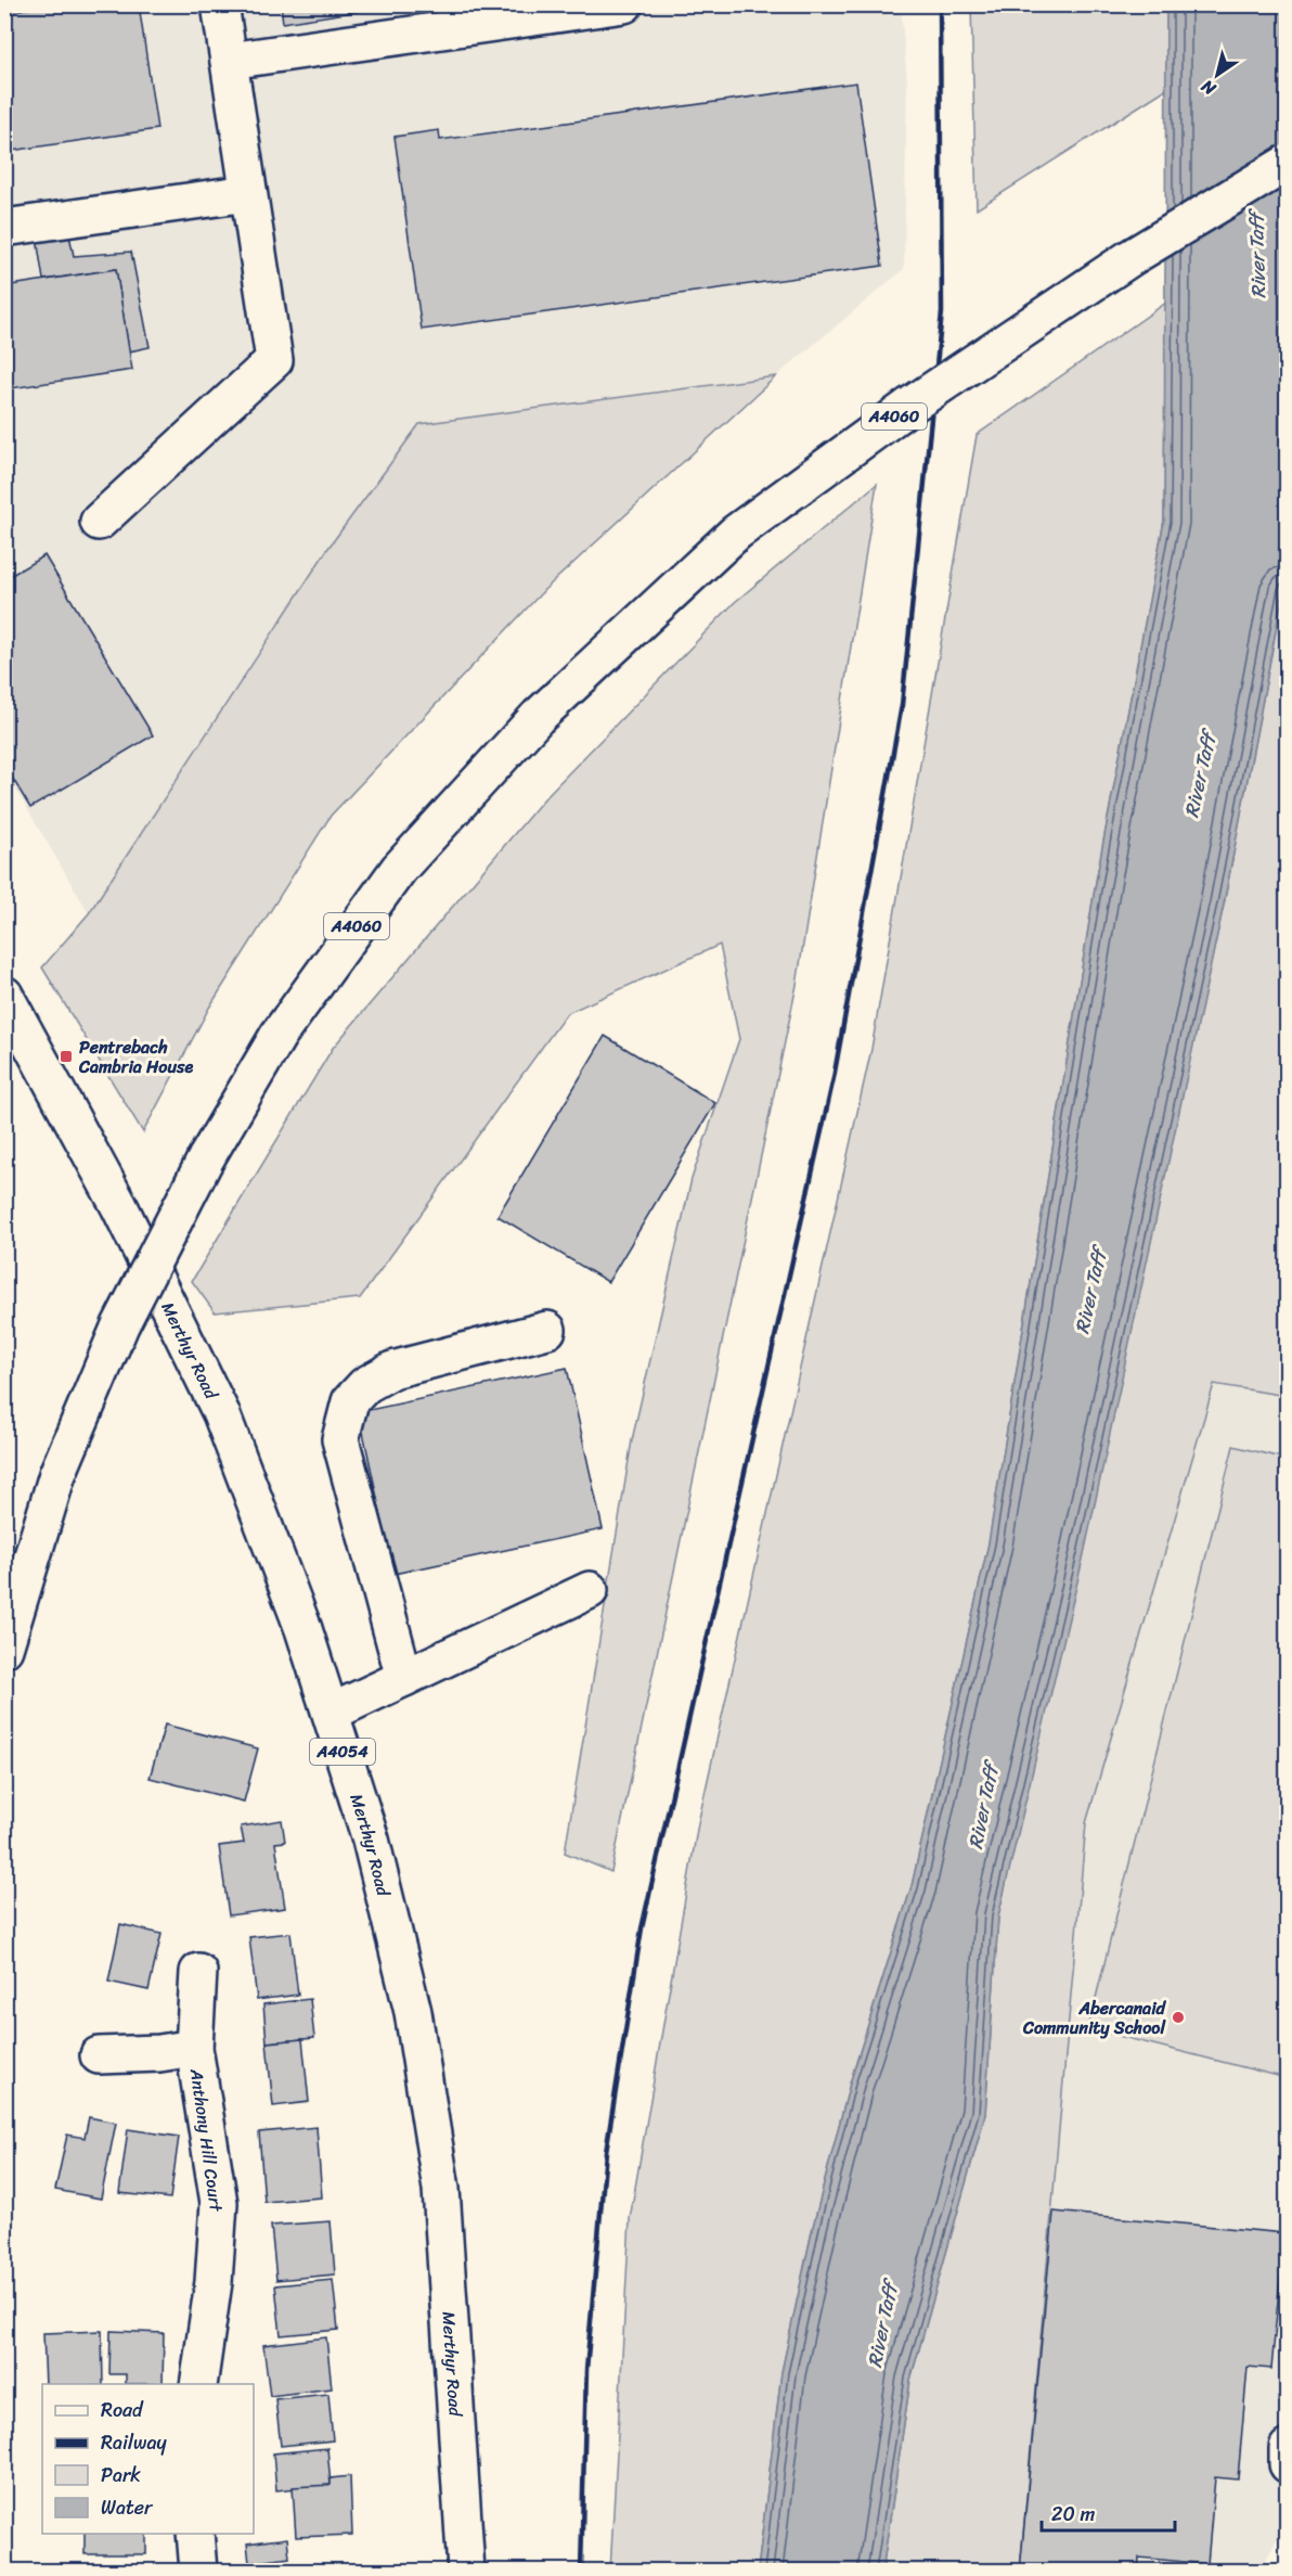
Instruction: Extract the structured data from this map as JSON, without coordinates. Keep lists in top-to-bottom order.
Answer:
{
  "streets": {
    "main road": [
      "A4060",
      "Merthyr Road",
      "A4054",
      "Anthony Hill Court"
    ]
  },
  "water": ["River Taff"],
  "places": {
    "transit": ["Pentrebach Cambria House"],
    "other": ["Abercanaid Community School"]
  },
  "legend": [
    "Road",
    "Railway",
    "Park",
    "Water"
  ],
  "scale_bar": "20 m",
  "north": "bottom left"
}
